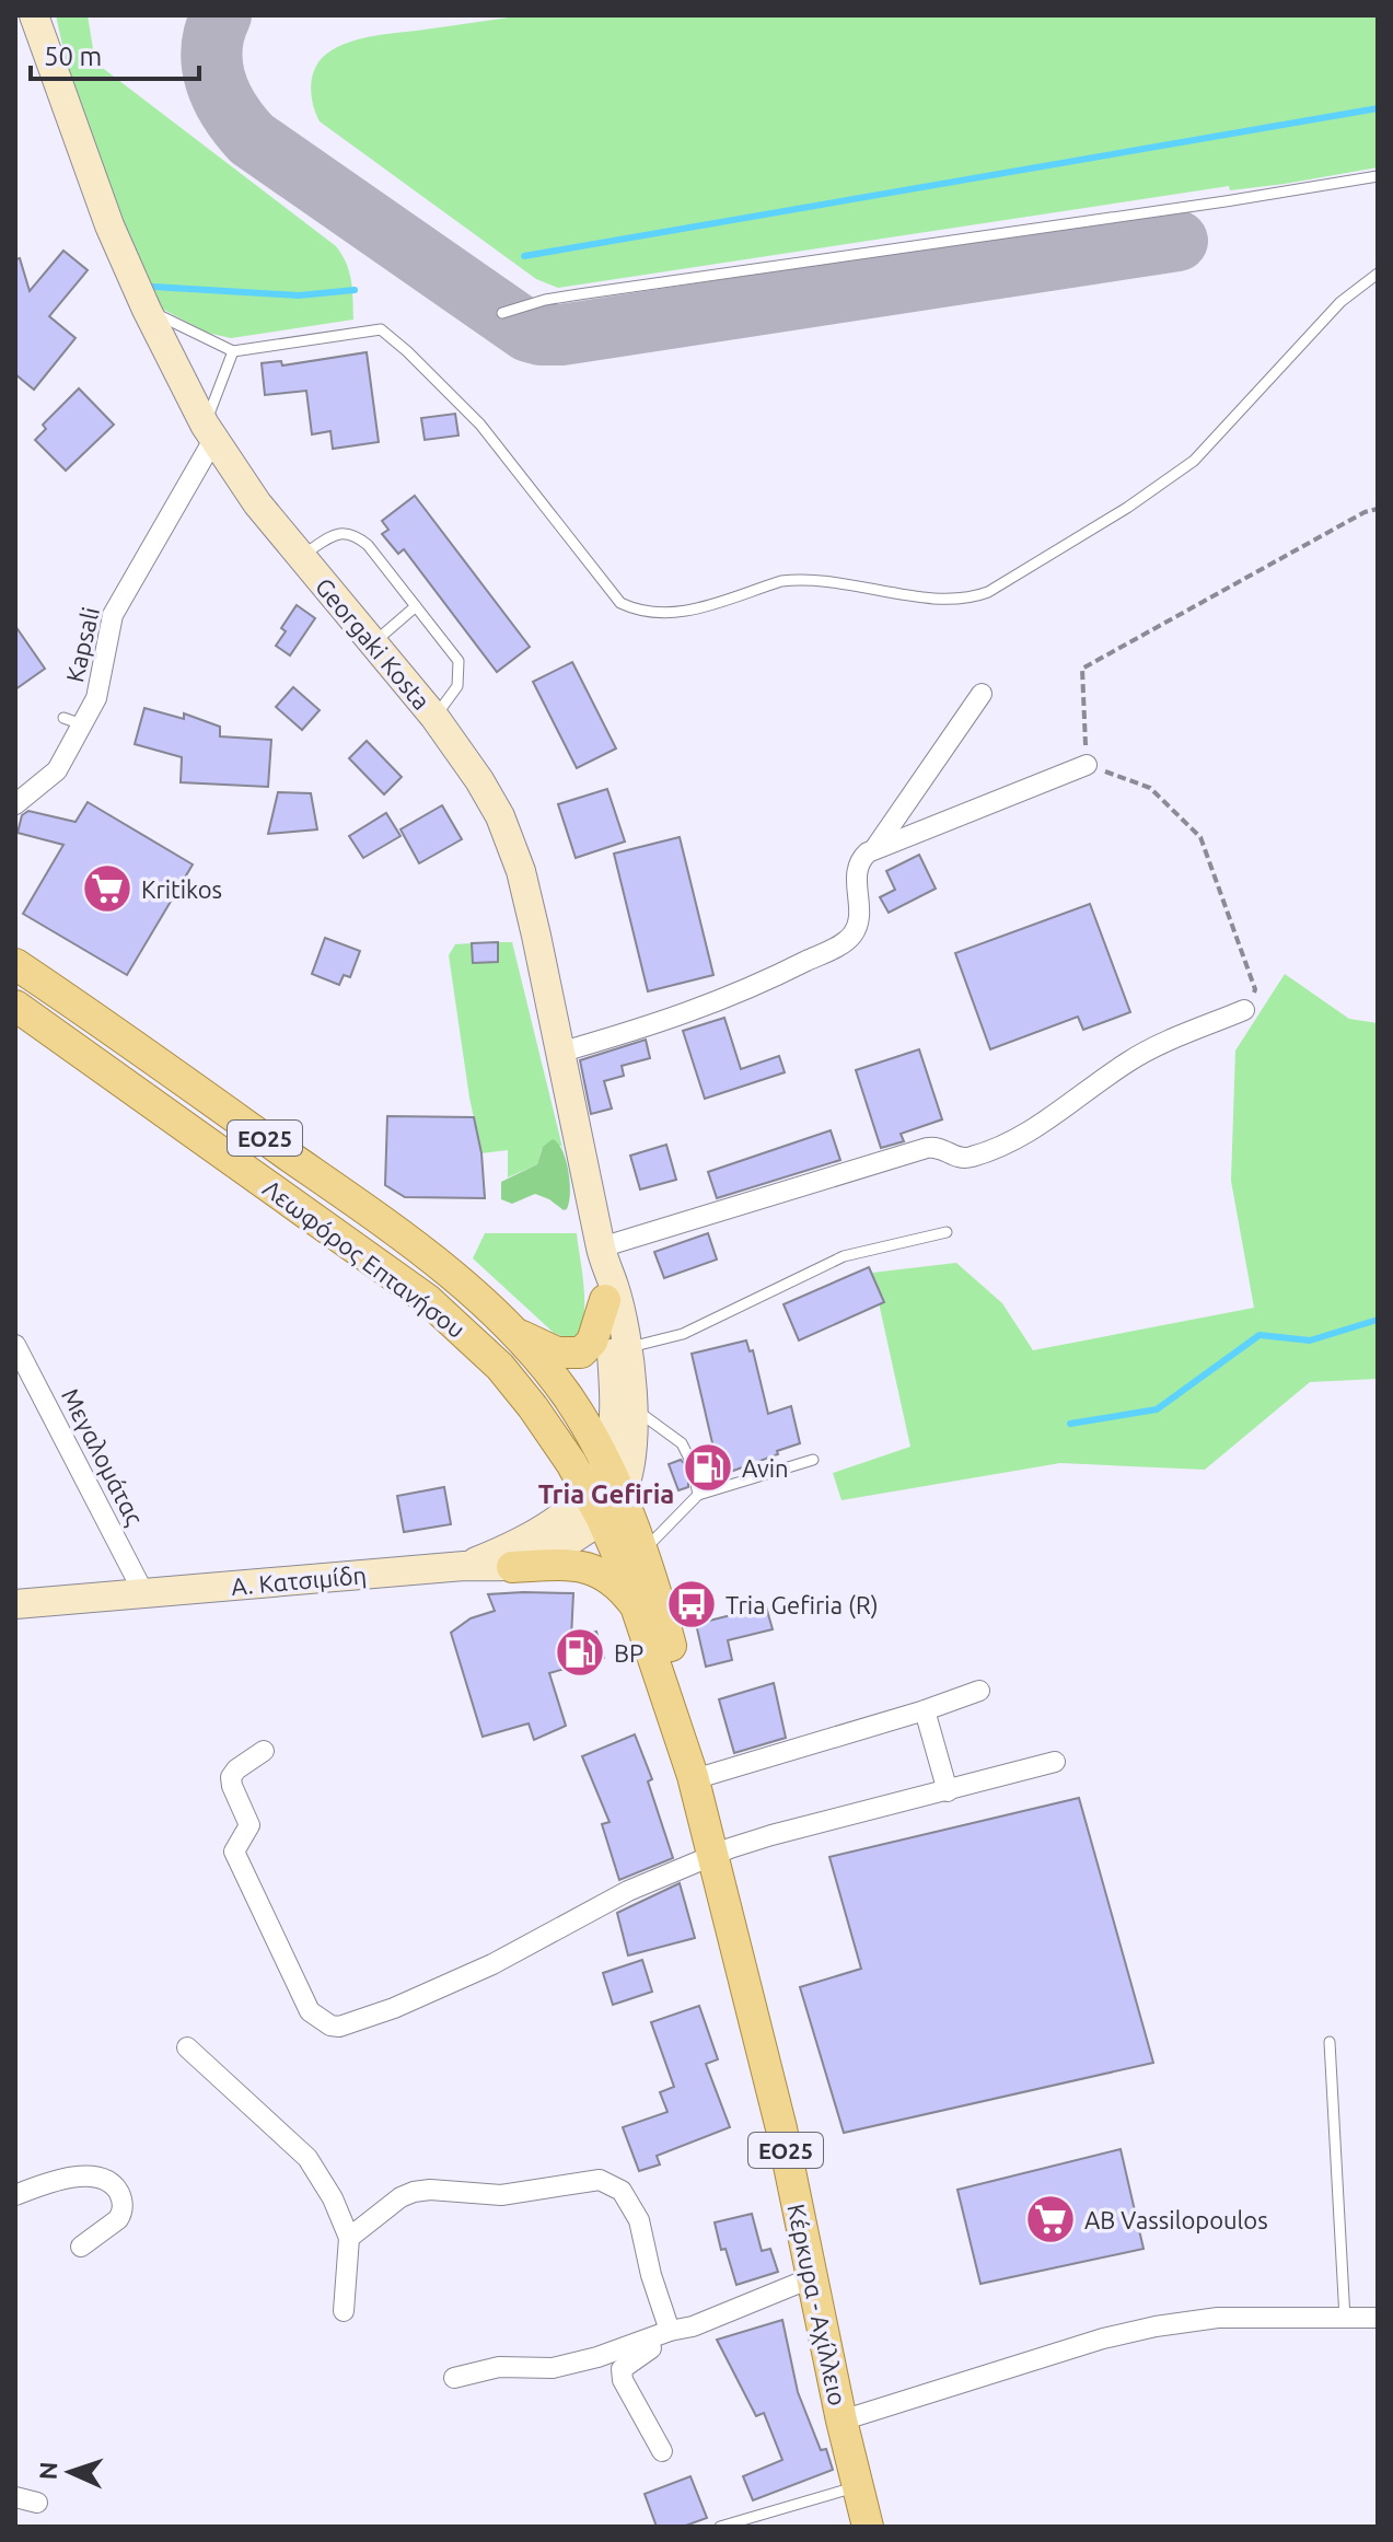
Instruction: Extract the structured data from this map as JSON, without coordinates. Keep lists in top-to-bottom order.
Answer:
{
  "streets": {
    "main road": [
      "Georgaki Kosta",
      "ΕΟ25",
      "Λεωφόρος Επτανήσου",
      "Α. Κατσιμίδη",
      "Κέρκυρα - Αχίλλειο"
    ],
    "street": ["Kapsali", "Μεγαλομάτας"]
  },
  "crossings": [
    ["Georgaki Kosta", "Kapsali"],
    ["Georgaki Kosta", "Λεωφόρος Επτανήσου"],
    ["Georgaki Kosta", "Κέρκυρα - Αχίλλειο"],
    ["Λεωφόρος Επτανήσου", "Α. Κατσιμίδη"],
    ["Λεωφόρος Επτανήσου", "Κέρκυρα - Αχίλλειο"],
    ["Μεγαλομάτας", "Α. Κατσιμίδη"],
    ["Α. Κατσιμίδη", "Κέρκυρα - Αχίλλειο"]
  ],
  "districts": ["Tria Gefiria"],
  "places": {
    "supermarket": ["Kritikos", "AB Vassilopoulos"],
    "fuel station": ["Avin", "BP"],
    "bus stop": ["Tria Gefiria (R)"]
  },
  "scale_bar": "50 m",
  "north": "left"
}
